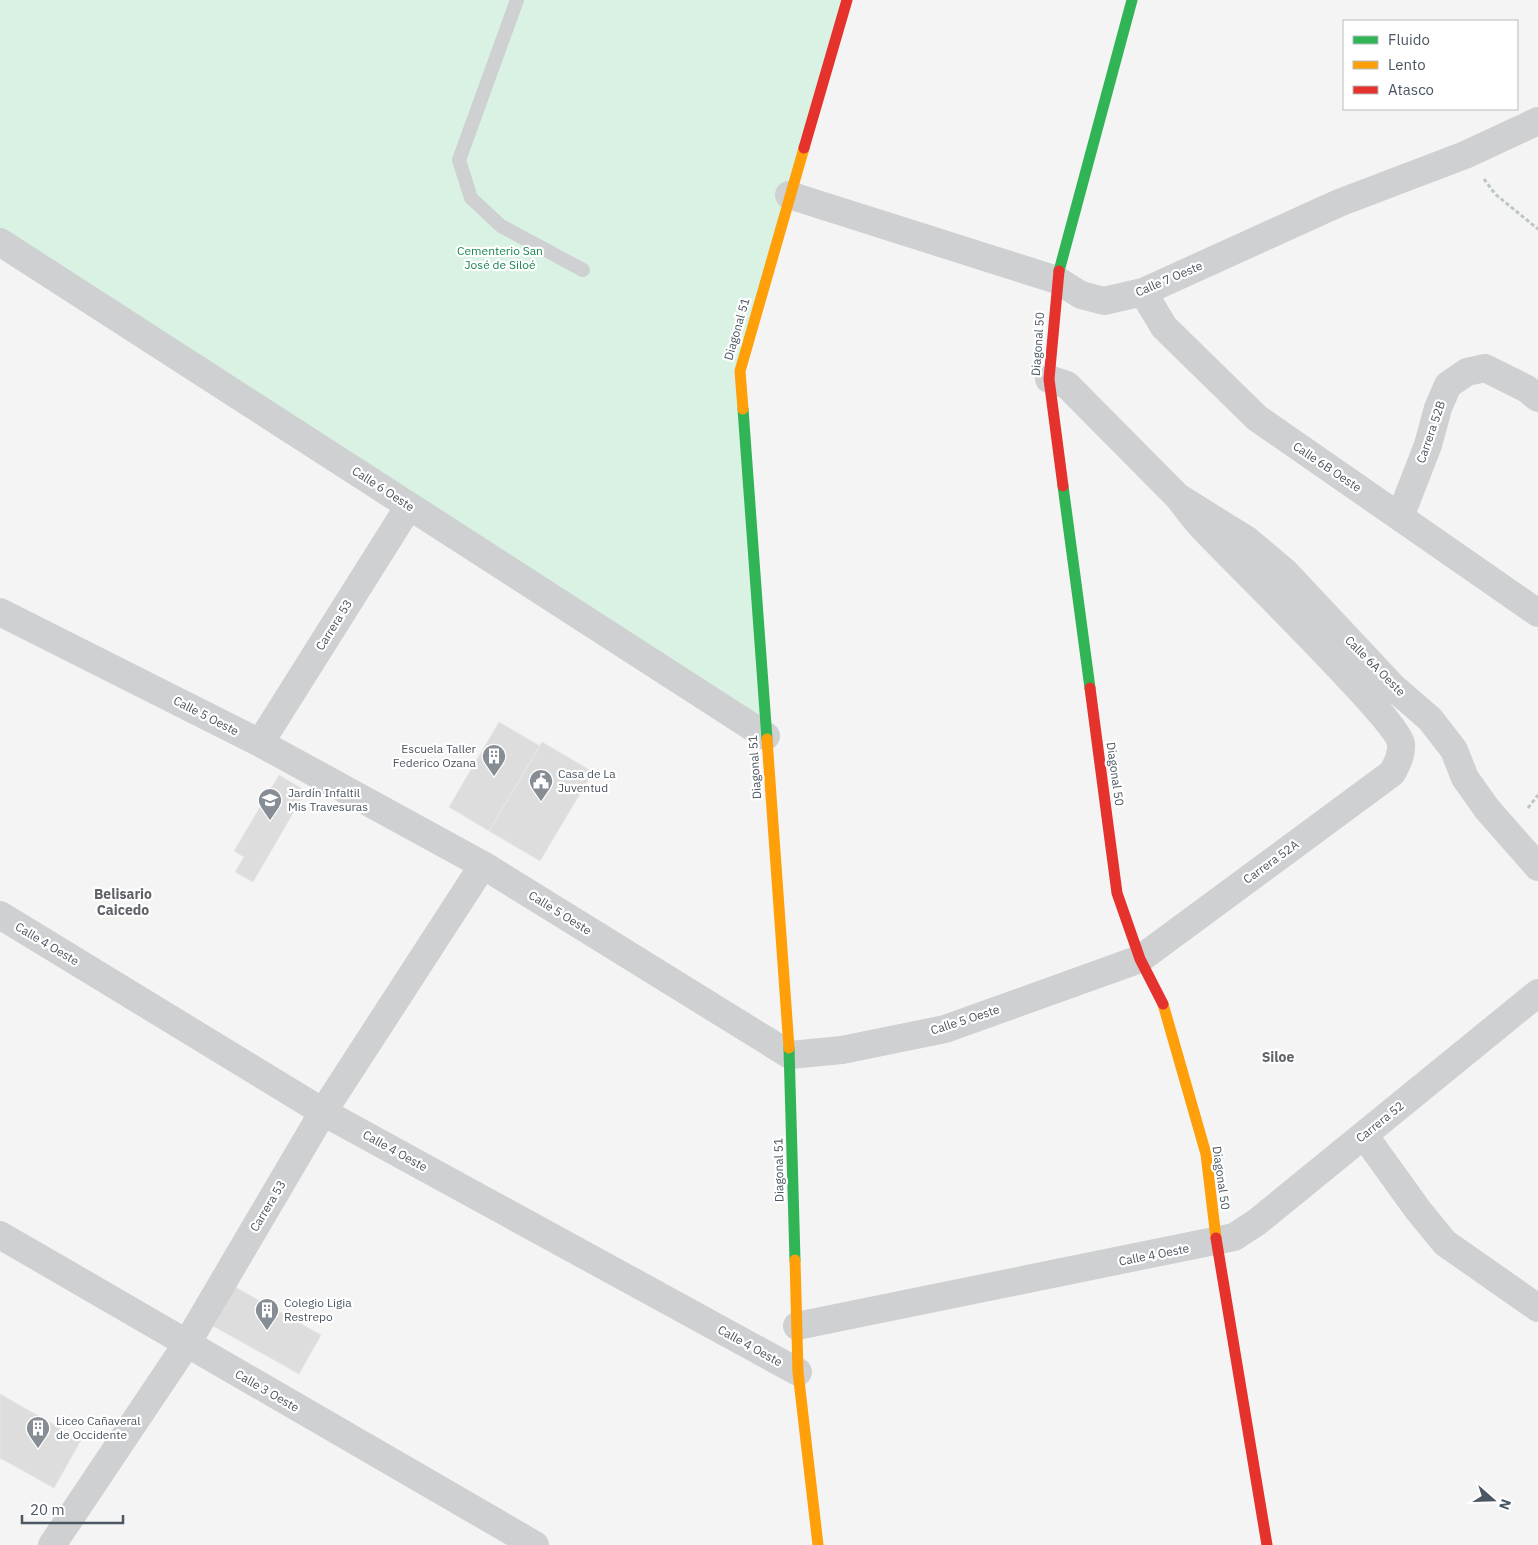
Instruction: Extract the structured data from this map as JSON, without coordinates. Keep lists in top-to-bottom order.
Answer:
{
  "streets": {
    "street": [
      "Calle 7 Oeste",
      "Diagonal 51",
      "Diagonal 50",
      "Carrera 52B",
      "Calle 6B Oeste",
      "Calle 6 Oeste",
      "Carrera 53",
      "Calle 6A Oeste",
      "Calle 5 Oeste",
      "Carrera 52A",
      "Calle 4 Oeste",
      "Carrera 52",
      "Calle 3 Oeste"
    ]
  },
  "crossings": [
    ["Calle 7 Oeste", "Diagonal 51"],
    ["Calle 7 Oeste", "Diagonal 50"],
    ["Calle 7 Oeste", "Calle 6B Oeste"],
    ["Diagonal 51", "Calle 6 Oeste"],
    ["Diagonal 51", "Calle 5 Oeste"],
    ["Diagonal 51", "Calle 4 Oeste"],
    ["Diagonal 50", "Calle 6A Oeste"],
    ["Diagonal 50", "Calle 5 Oeste"],
    ["Diagonal 50", "Carrera 52A"],
    ["Diagonal 50", "Calle 4 Oeste"],
    ["Diagonal 50", "Carrera 52"],
    ["Carrera 52B", "Calle 6B Oeste"],
    ["Calle 6 Oeste", "Carrera 53"],
    ["Carrera 53", "Calle 5 Oeste"],
    ["Carrera 53", "Calle 4 Oeste"],
    ["Carrera 53", "Calle 3 Oeste"],
    ["Calle 6A Oeste", "Carrera 52A"],
    ["Calle 5 Oeste", "Carrera 52A"],
    ["Calle 4 Oeste", "Carrera 52"]
  ],
  "districts": ["Belisario Caicedo", "Siloe"],
  "parks": ["Cementerio San José de Siloé"],
  "places": {
    "building": ["Escuela Taller Federico Ozana", "Colegio Ligia Restrepo", "Liceo Cañaveral de Occidente"],
    "public building": ["Casa de La Juventud"],
    "school or university": ["Jardín Infaltil Mis Travesuras"]
  },
  "legend": ["Fluido", "Lento", "Atasco"],
  "scale_bar": "20 m",
  "north": "right"
}
